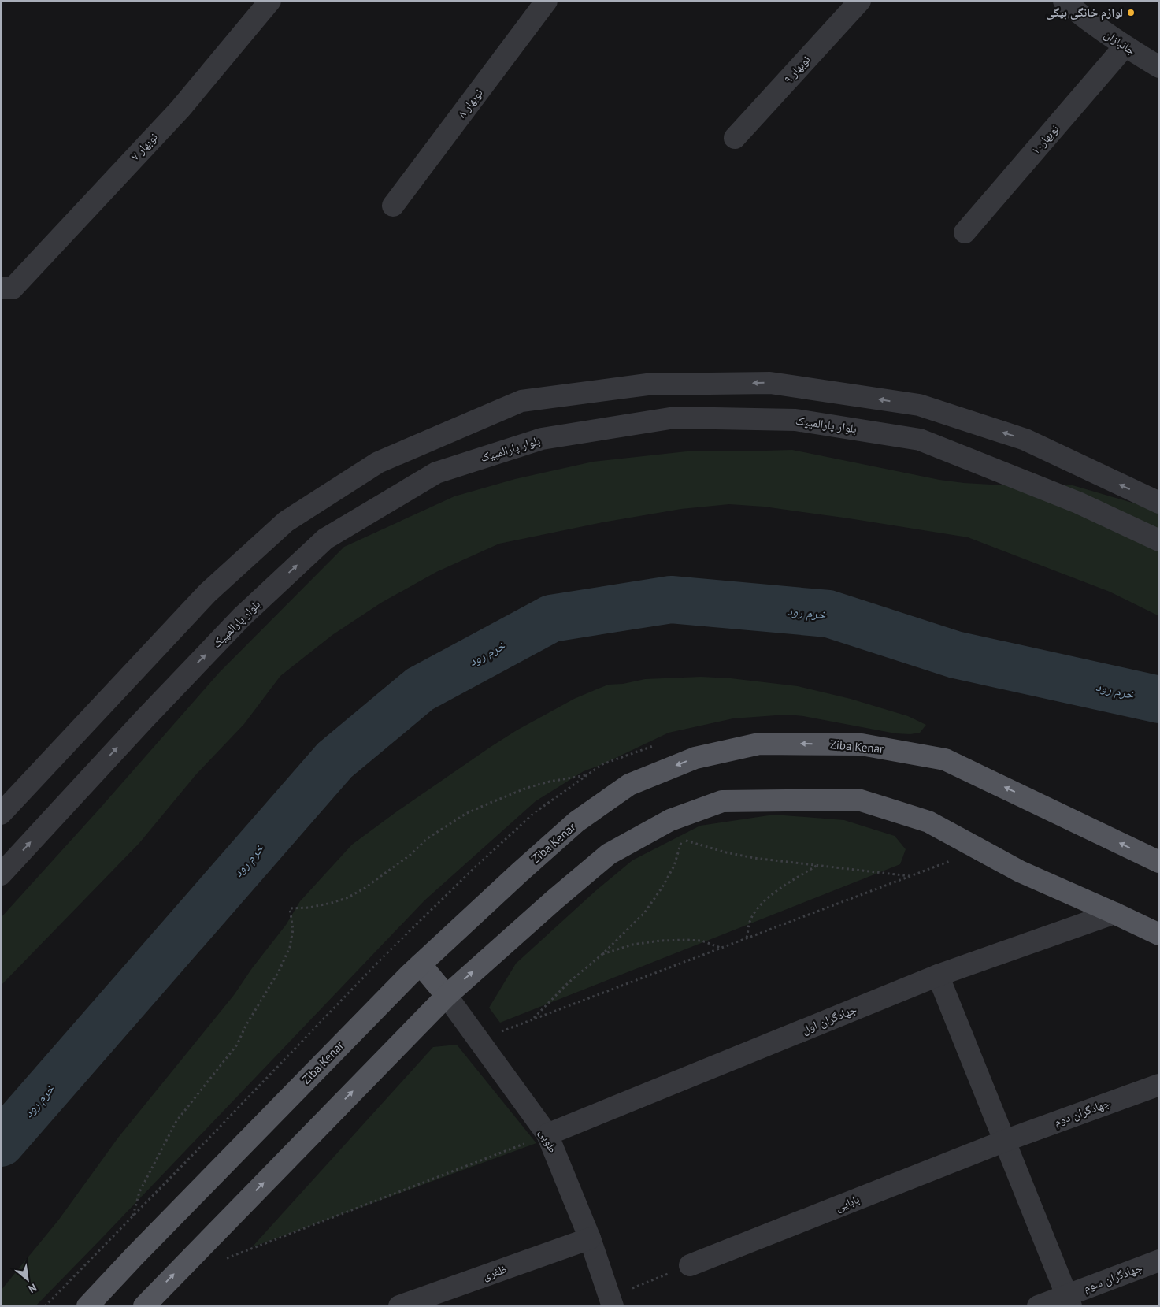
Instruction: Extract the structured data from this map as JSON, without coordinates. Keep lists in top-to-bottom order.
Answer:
{
  "streets": {
    "main road": ["Ziba Kenar"],
    "street": [
      "جانبازان",
      "نوبهار ۹",
      "نوبهار ۸",
      "نوبهار۱۰",
      "نوبهار ۷",
      "بلوار پارالمپیک",
      "جهادگران اول",
      "جهادگران دوم",
      "طوبی",
      "بابایی",
      "ظفری",
      "جهادگران سوم"
    ]
  },
  "crossings": [
    ["جانبازان", "نوبهار۱۰"],
    ["جهادگران اول", "طوبی"],
    ["جهادگران دوم", "بابایی"],
    ["طوبی", "ظفری"]
  ],
  "one_way": ["بلوار پارالمپیک"],
  "water": ["خرم رود"],
  "places": ["لوازم خانگی بیگی"],
  "north": "bottom right"
}
